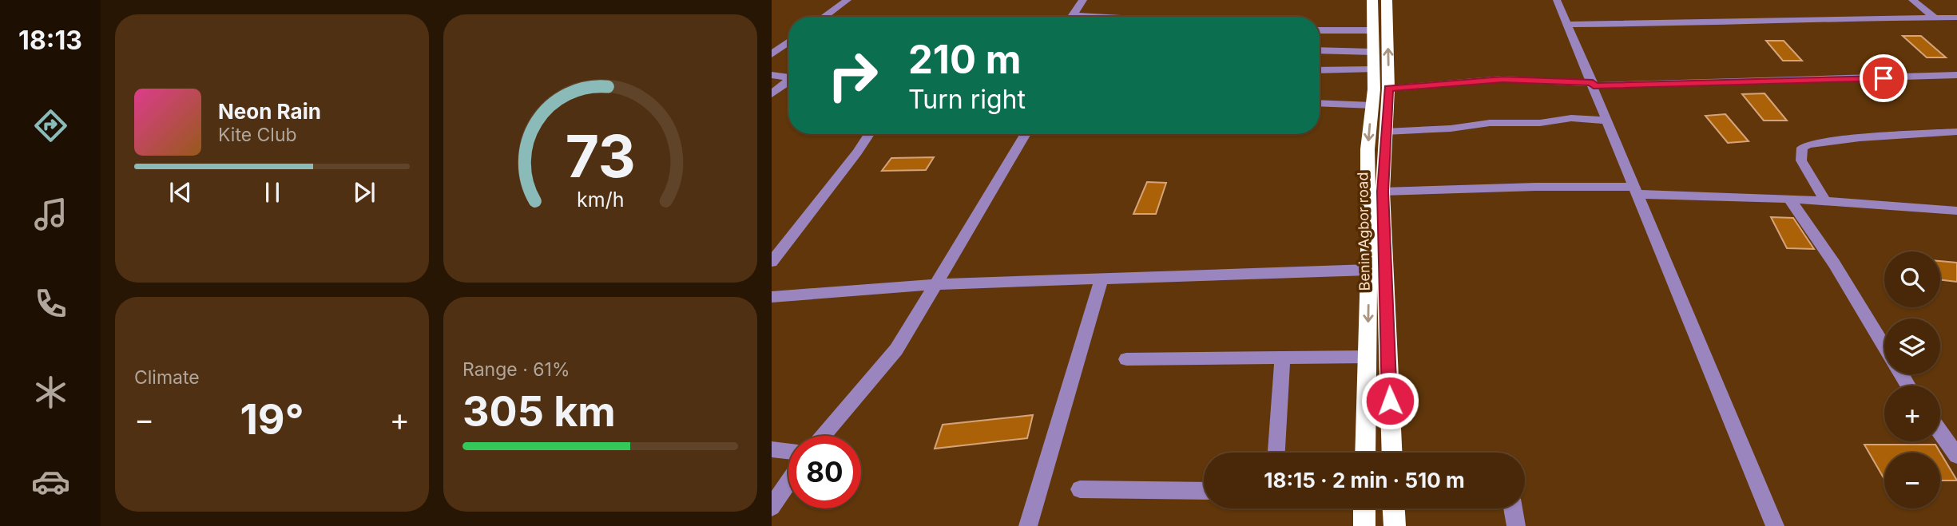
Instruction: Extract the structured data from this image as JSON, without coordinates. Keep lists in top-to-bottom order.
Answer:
{
  "streets": {
    "highway": ["Benin Agbor road"]
  },
  "page": {
    "tabs": "18:13",
    "turn": ["210 m", "Turn right"],
    "song": ["Neon Rain", "Kite Club"],
    "map_buttons": ["+", "−"],
    "tile": [
      "Climate",
      ["Range · 61%", "305 km"]
    ],
    "heat": ["−", "19°", "+"],
    "limit": "80",
    "trip": "18:15 · 2 min · 510 m",
    "gauge": ["73", "km/h"]
  }
}
